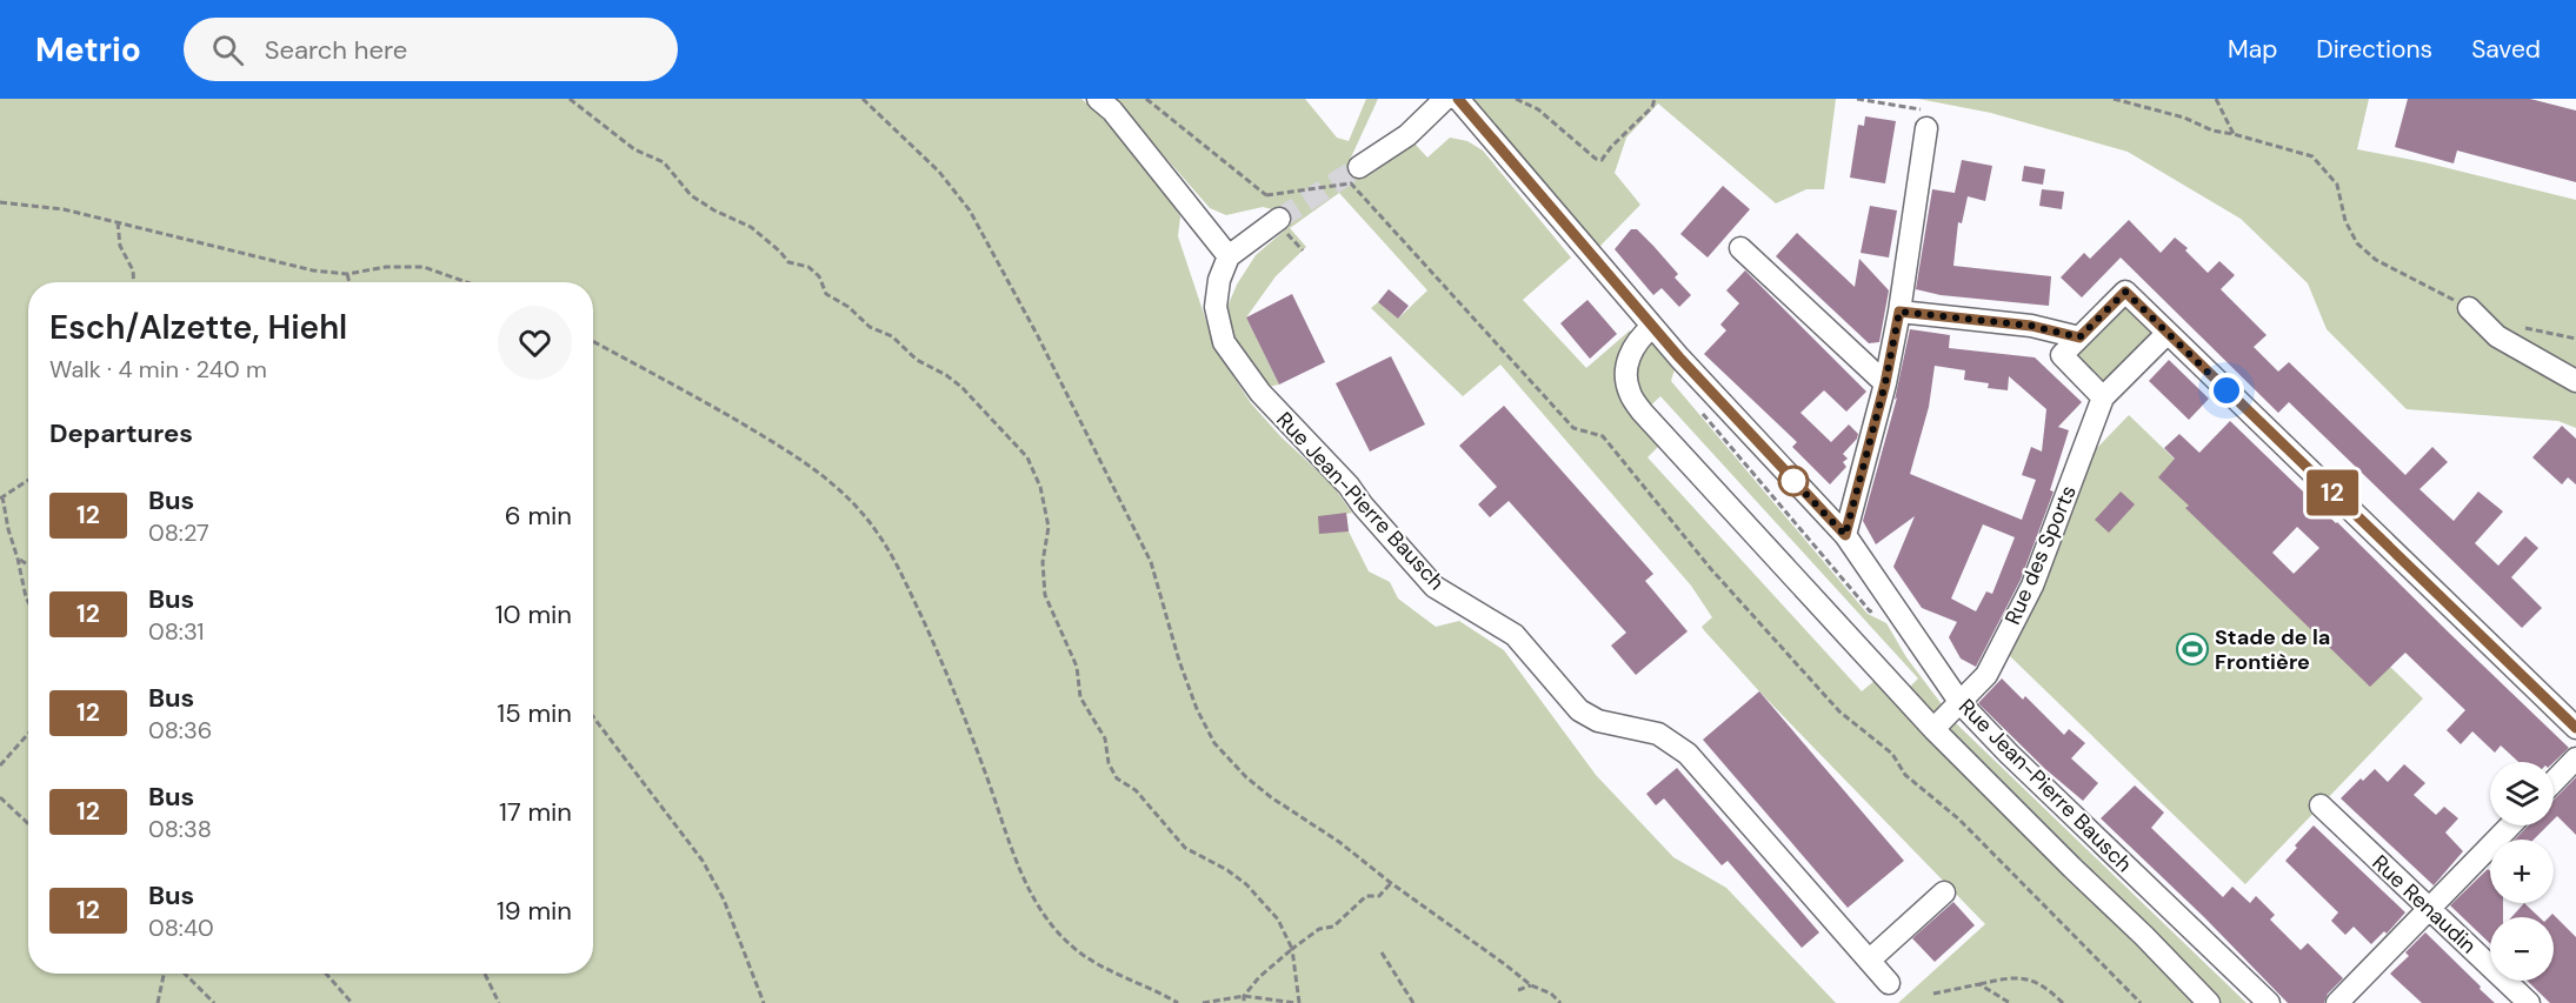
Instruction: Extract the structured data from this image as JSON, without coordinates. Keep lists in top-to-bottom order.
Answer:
{
  "streets": {
    "street": ["Rue Jean-Pierre Bausch", "Rue des Sports", "Rue Renaudin"]
  },
  "crossings": [
    ["Rue Jean-Pierre Bausch", "Rue des Sports"]
  ],
  "places": {
    "sports": ["Stade de la Frontière"]
  },
  "lines": ["bus line 12"],
  "page": {
    "header": "Metrio",
    "search": "Search here",
    "nav": ["Map", "Directions", "Saved"],
    "on_map": "12",
    "heading": [
      ["Esch/Alzette, Hiehl", "Walk · 4 min · 240 m"],
      "Departures"
    ],
    "list": [
      {
        "mark": "12",
        "name": "Bus",
        "note": "08:27",
        "value": "6 min"
      },
      {
        "mark": "12",
        "name": "Bus",
        "note": "08:31",
        "value": "10 min"
      },
      {
        "mark": "12",
        "name": "Bus",
        "note": "08:36",
        "value": "15 min"
      },
      {
        "mark": "12",
        "name": "Bus",
        "note": "08:38",
        "value": "17 min"
      },
      {
        "mark": "12",
        "name": "Bus",
        "note": "08:40",
        "value": "19 min"
      }
    ],
    "map_buttons": ["+", "−"]
  }
}
